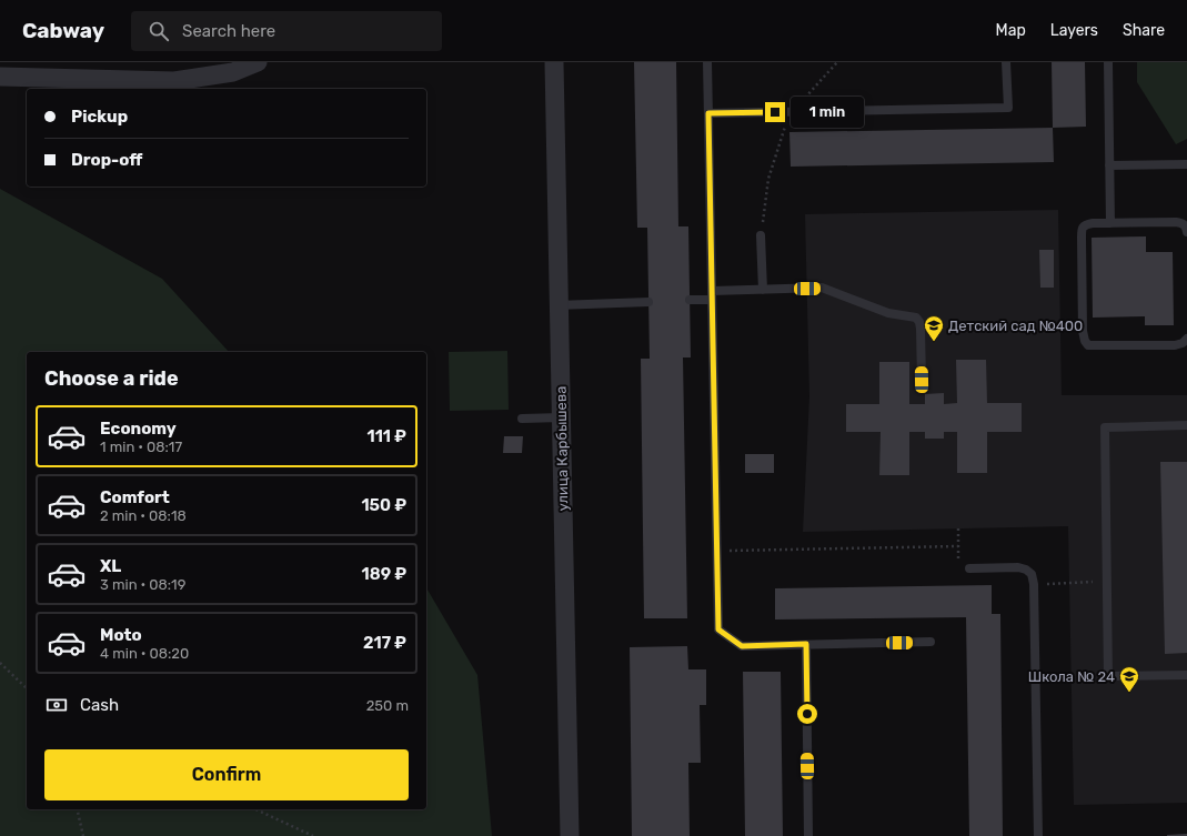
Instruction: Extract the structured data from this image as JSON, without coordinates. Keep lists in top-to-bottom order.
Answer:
{
  "streets": {
    "street": ["улица Карбышева"]
  },
  "places": {
    "school or university": ["Детский сад №400", "Школа № 24"]
  },
  "page": {
    "header": "Cabway",
    "search": "Search here",
    "nav": ["Map", "Layers", "Share"],
    "banner": ["Pickup", "Drop-off"],
    "bubble": "1 min",
    "heading": "Choose a ride",
    "list": [
      {
        "name": "Economy",
        "note": "1 min · 08:17",
        "value": "111 ₽"
      },
      {
        "name": "Comfort",
        "note": "2 min · 08:18",
        "value": "150 ₽"
      },
      {
        "name": "XL",
        "note": "3 min · 08:19",
        "value": "189 ₽"
      },
      {
        "name": "Moto",
        "note": "4 min · 08:20",
        "value": "217 ₽"
      }
    ],
    "pay": ["Cash", "250 m"],
    "buttons": "Confirm"
  }
}
